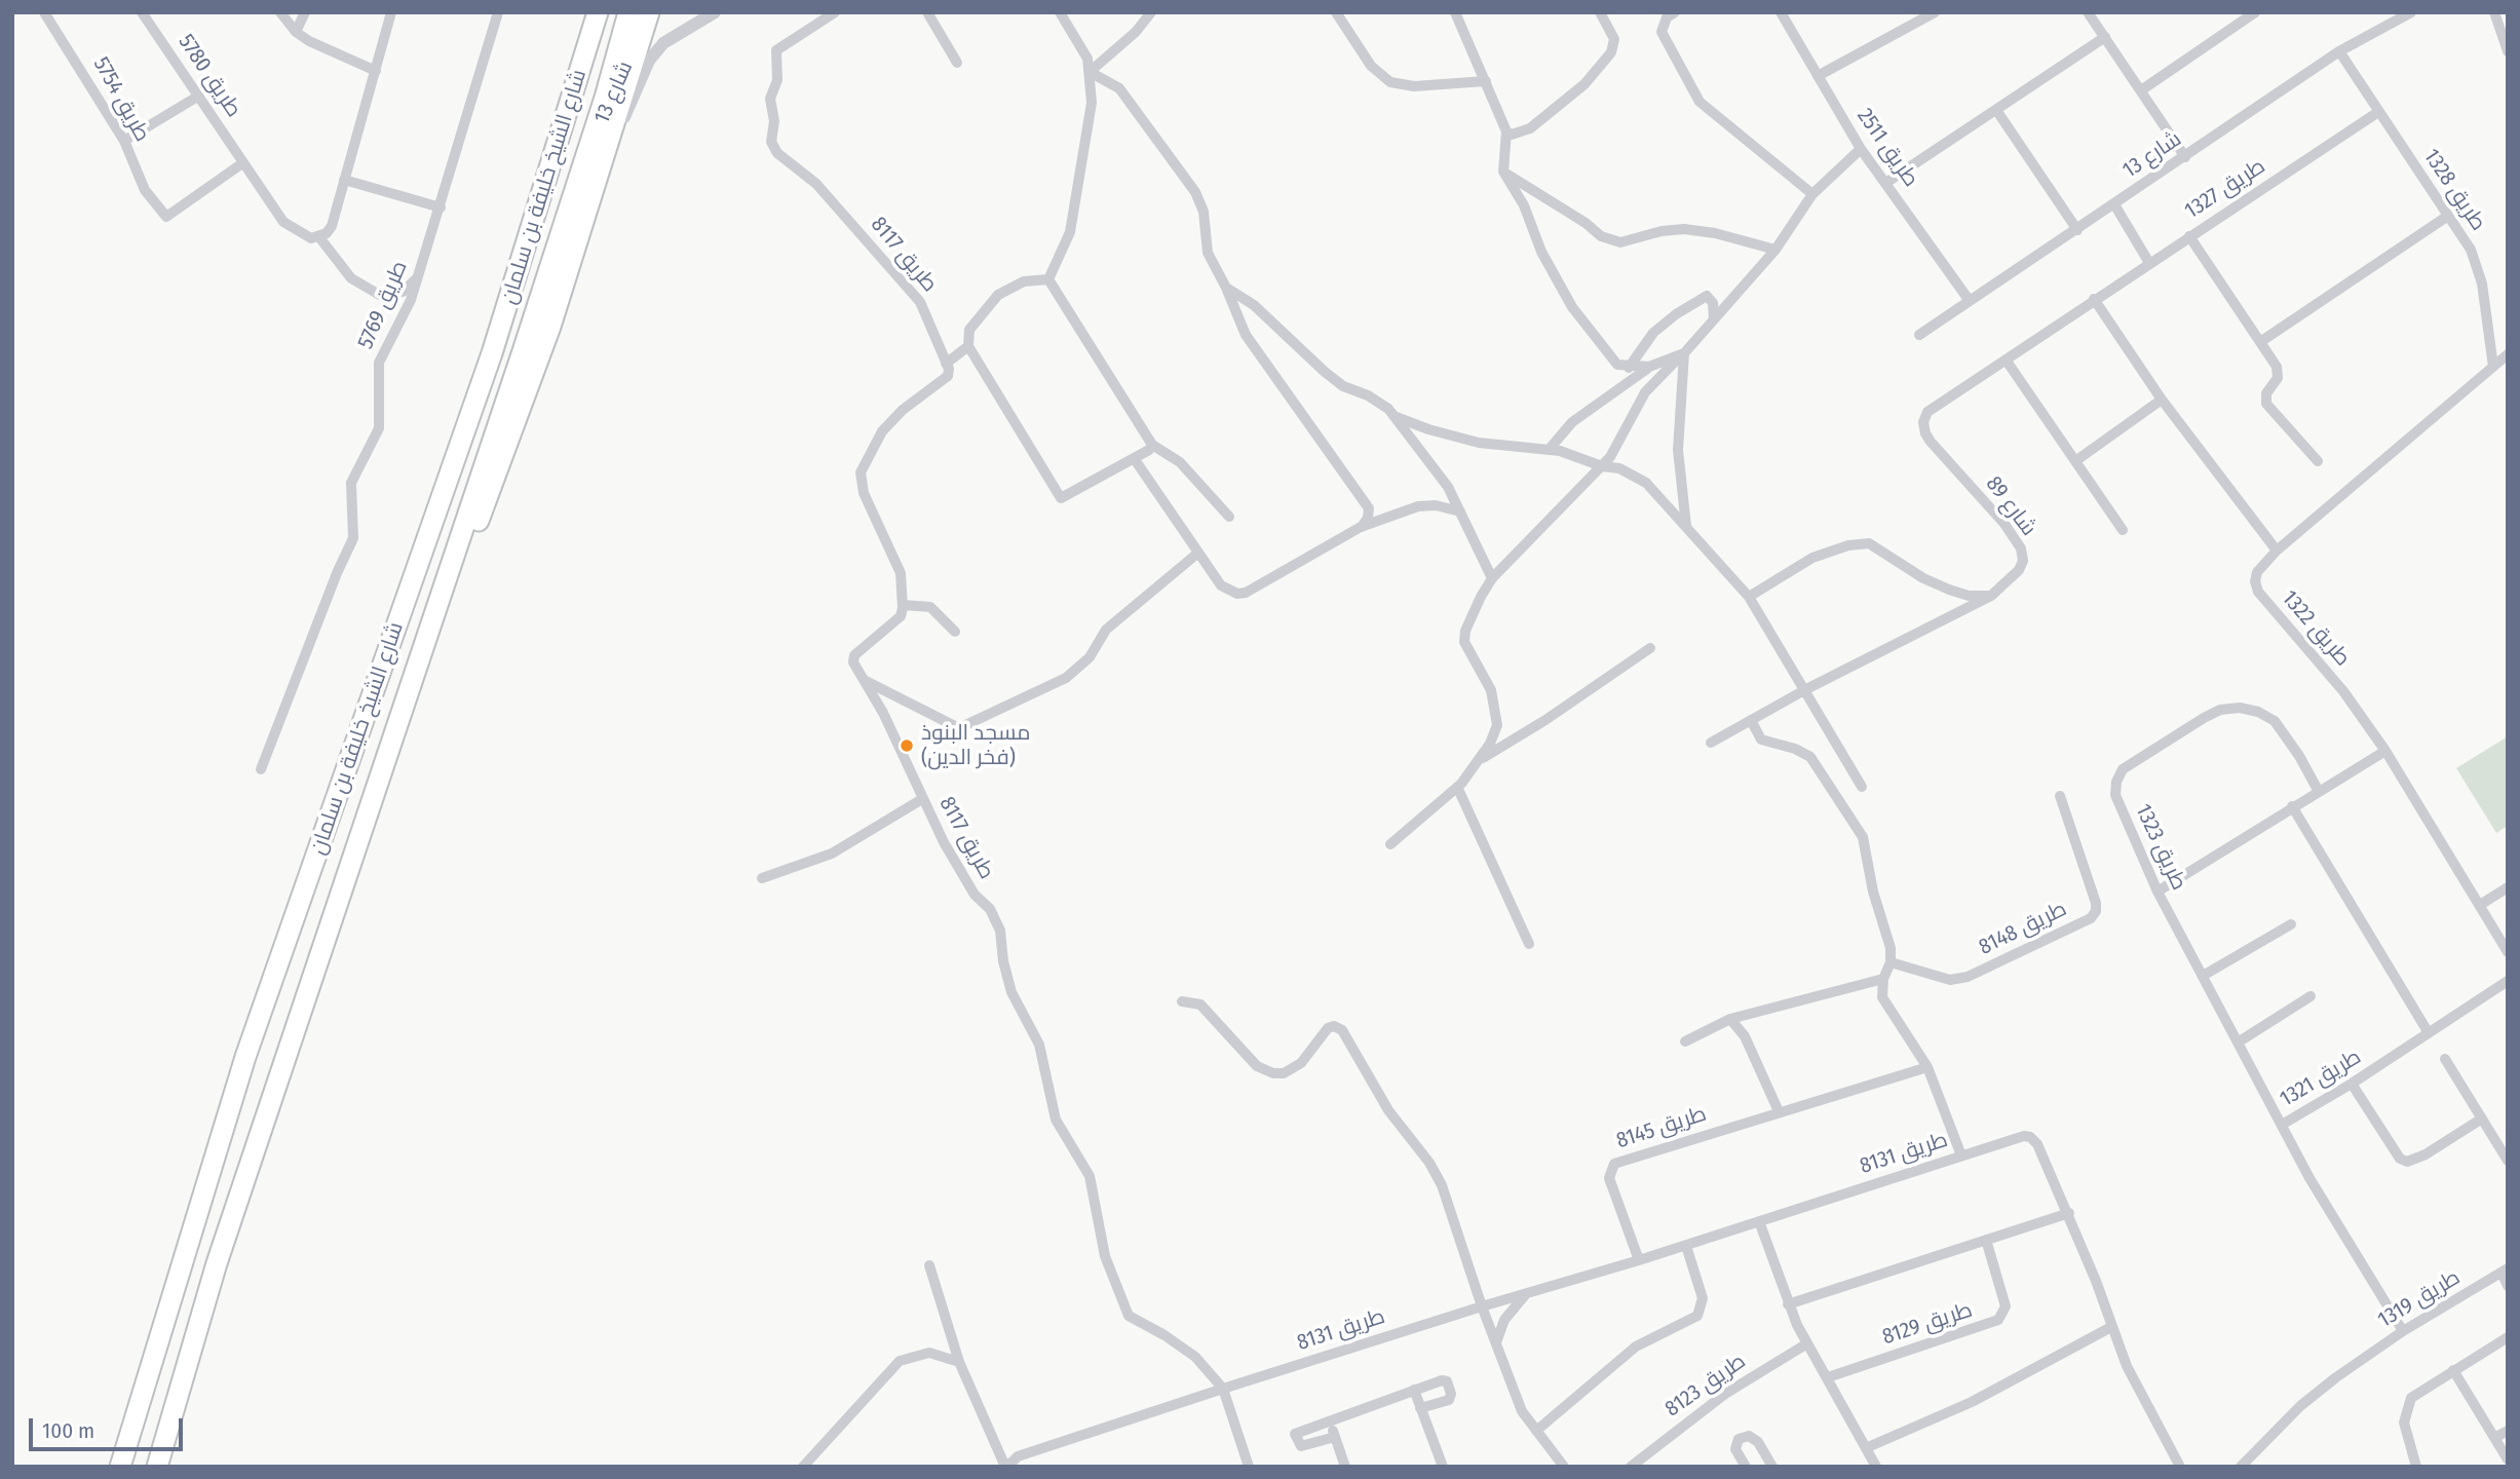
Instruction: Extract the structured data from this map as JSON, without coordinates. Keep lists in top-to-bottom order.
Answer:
{
  "streets": {
    "highway": ["شارع الشيخ خليفة بن سلمان"],
    "street": [
      "طريق 5780",
      "شارع 13",
      "طريق 5754",
      "طريق 2511",
      "طريق 1327",
      "طريق 1328",
      "طريق 8117",
      "طريق 5769",
      "شارع 89",
      "طريق 1322",
      "طريق 1323",
      "طريق 8148",
      "طريق 1321",
      "طريق 8145",
      "طريق 8131",
      "طريق 1319",
      "طريق 8129",
      "طريق 8123"
    ]
  },
  "crossings": [
    ["طريق 5780", "طريق 5754"],
    ["شارع 13", "طريق 2511"],
    ["شارع 13", "طريق 1328"],
    ["طريق 1327", "طريق 1328"],
    ["طريق 1327", "شارع 89"],
    ["طريق 1328", "طريق 1322"],
    ["طريق 8117", "طريق 8131"],
    ["طريق 1323", "طريق 1321"],
    ["طريق 1321", "طريق 1319"],
    ["طريق 8145", "طريق 8131"]
  ],
  "places": ["مسجد البنوذ (فخر الدين)"],
  "scale_bar": "100 m"
}
